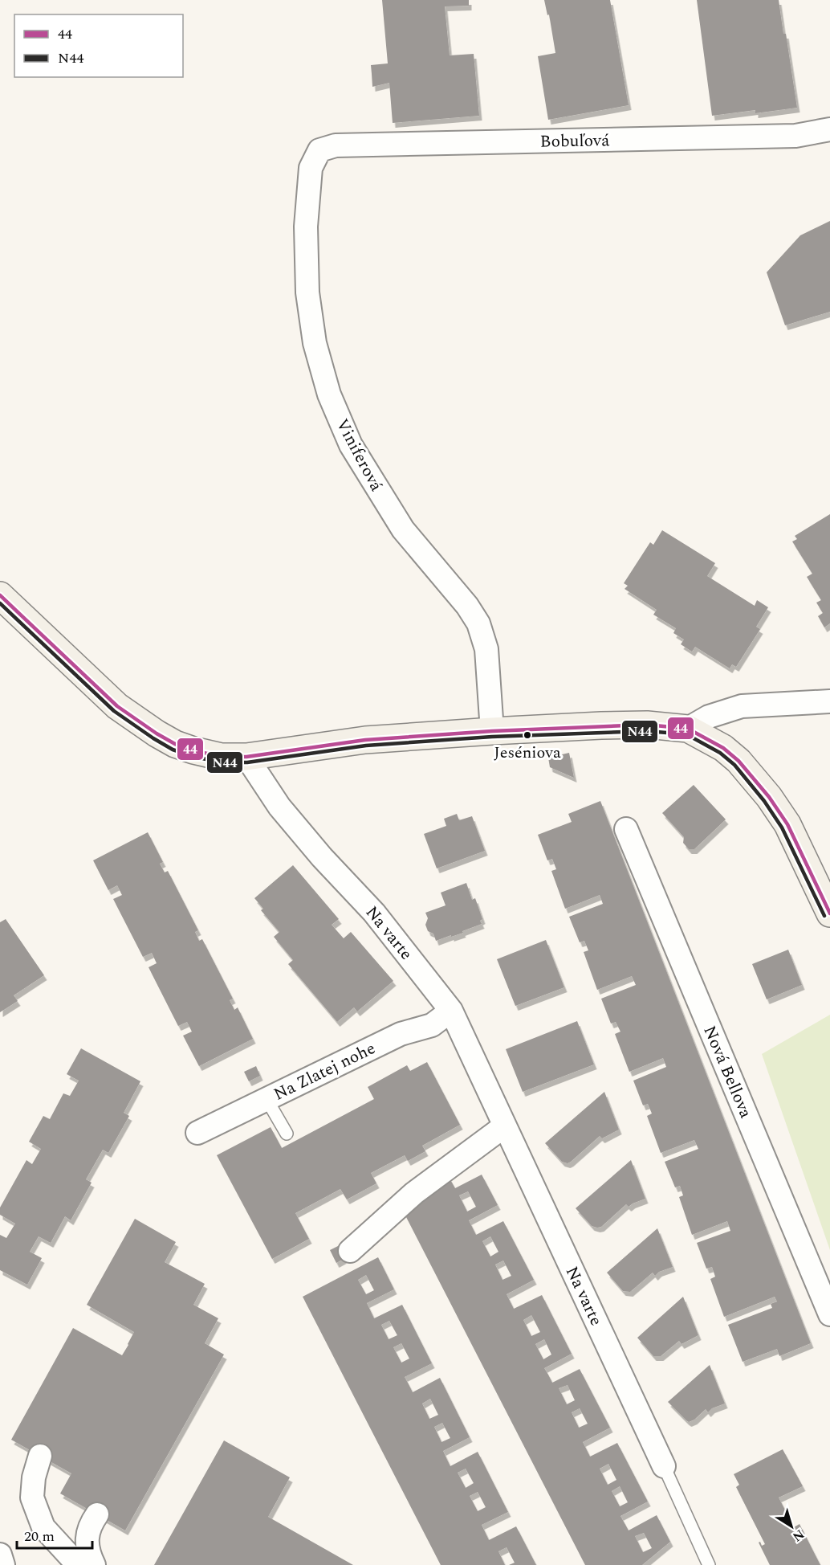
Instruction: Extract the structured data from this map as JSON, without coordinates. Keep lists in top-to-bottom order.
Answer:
{
  "streets": {
    "street": [
      "Bobuľová",
      "Viniferová",
      "Na varte",
      "Na Zlatej nohe",
      "Nová Bellova"
    ]
  },
  "crossings": [
    ["Bobuľová", "Viniferová"],
    ["Na varte", "Na Zlatej nohe"]
  ],
  "places": ["Jeséniova"],
  "lines": ["transit line 44", "transit line N44"],
  "legend": ["44", "N44"],
  "scale_bar": "20 m",
  "north": "bottom right"
}
